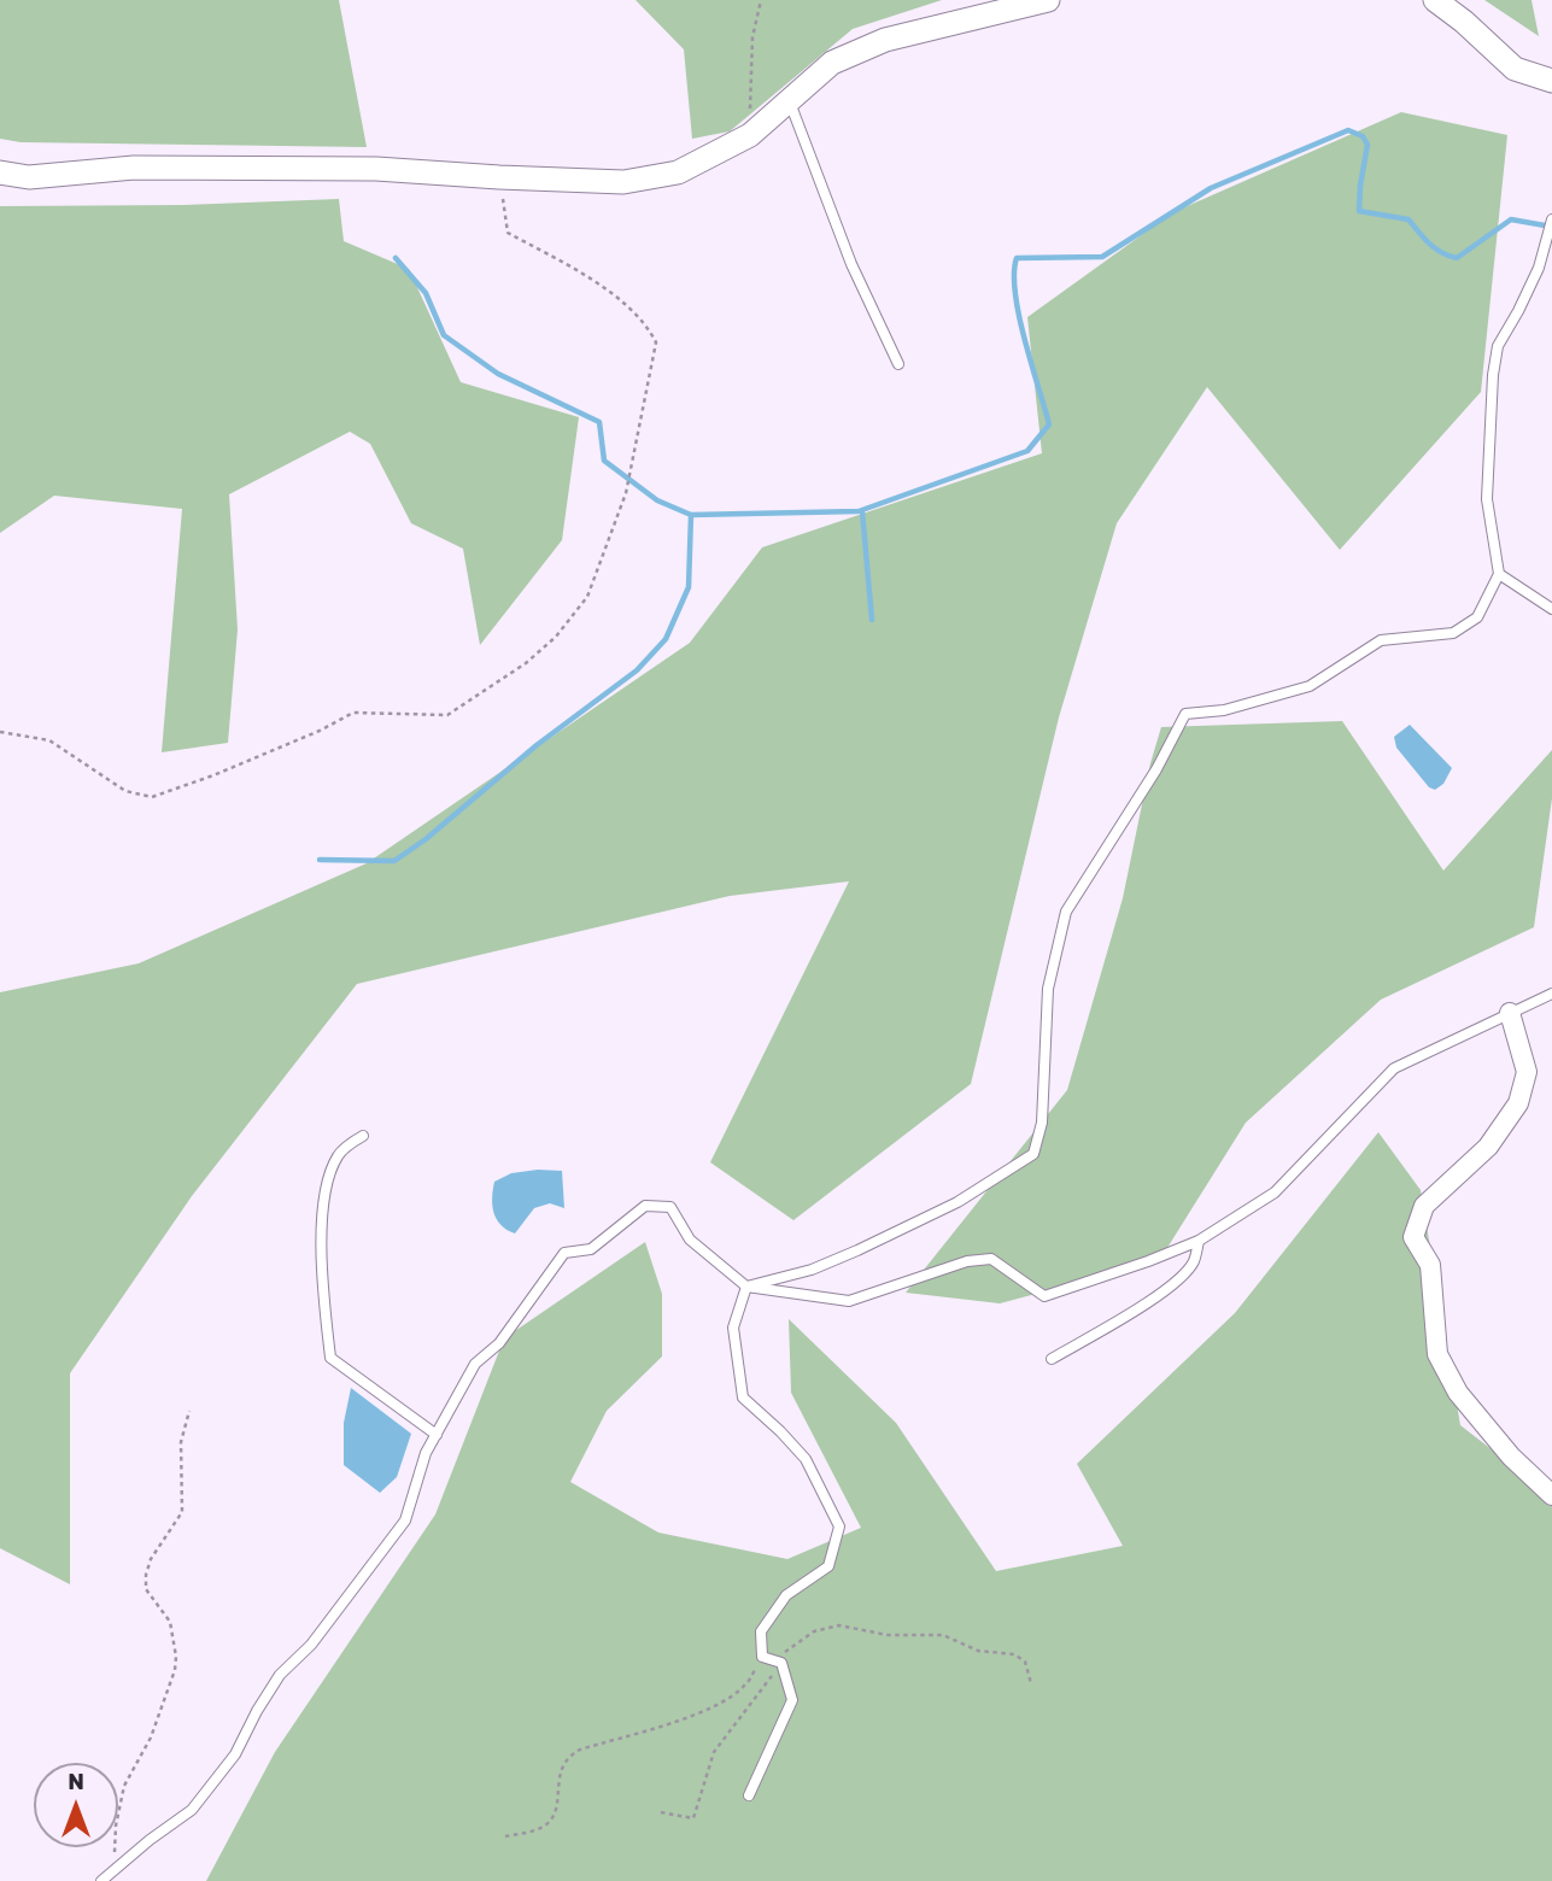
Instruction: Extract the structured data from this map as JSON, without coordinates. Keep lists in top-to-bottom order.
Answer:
{
  "north": "top"
}
